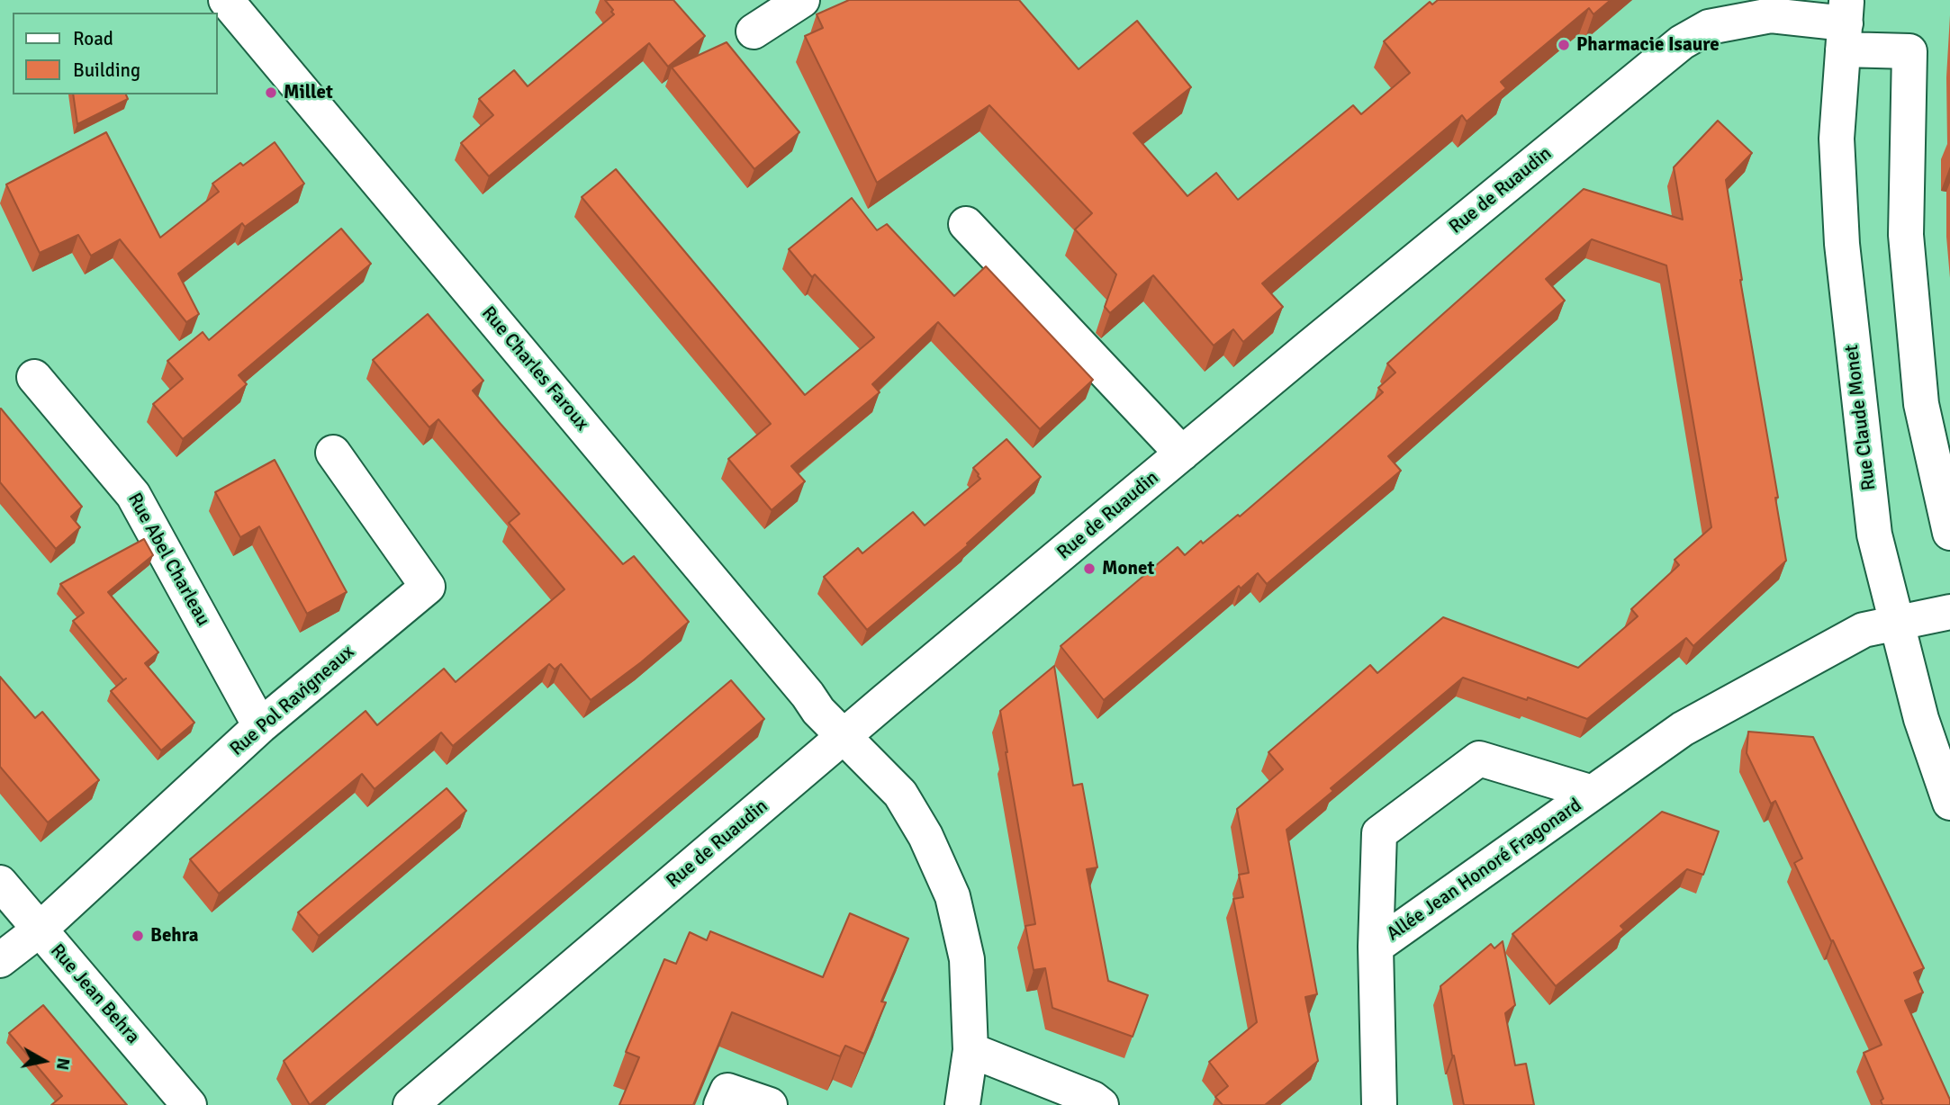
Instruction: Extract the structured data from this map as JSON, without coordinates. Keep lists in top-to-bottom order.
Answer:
{
  "streets": {
    "street": [
      "Rue de Ruaudin",
      "Rue Charles Faroux",
      "Rue Claude Monet",
      "Rue Abel Charleau",
      "Rue Pol Ravigneaux",
      "Allée Jean Honoré Fragonard",
      "Rue Jean Behra"
    ]
  },
  "crossings": [
    ["Rue de Ruaudin", "Rue Charles Faroux"],
    ["Rue de Ruaudin", "Rue Claude Monet"],
    ["Rue Claude Monet", "Allée Jean Honoré Fragonard"],
    ["Rue Abel Charleau", "Rue Pol Ravigneaux"],
    ["Rue Pol Ravigneaux", "Rue Jean Behra"]
  ],
  "places": [
    "Pharmacie Isaure",
    "Millet",
    "Monet",
    "Behra"
  ],
  "legend": ["Road", "Building"],
  "north": "right"
}
